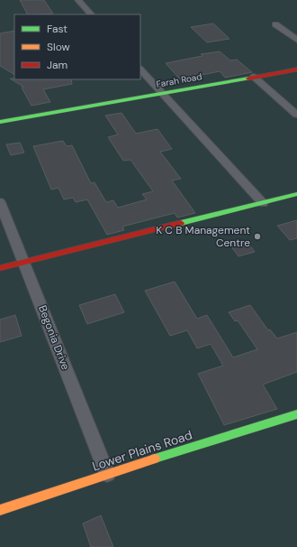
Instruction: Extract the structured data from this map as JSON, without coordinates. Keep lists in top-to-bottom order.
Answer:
{
  "streets": {
    "street": ["Farah Road", "Begonia Drive", "Lower Plains Road"]
  },
  "crossings": [
    ["Begonia Drive", "Lower Plains Road"]
  ],
  "places": ["K C B Management Centre"],
  "legend": ["Fast", "Slow", "Jam"]
}
